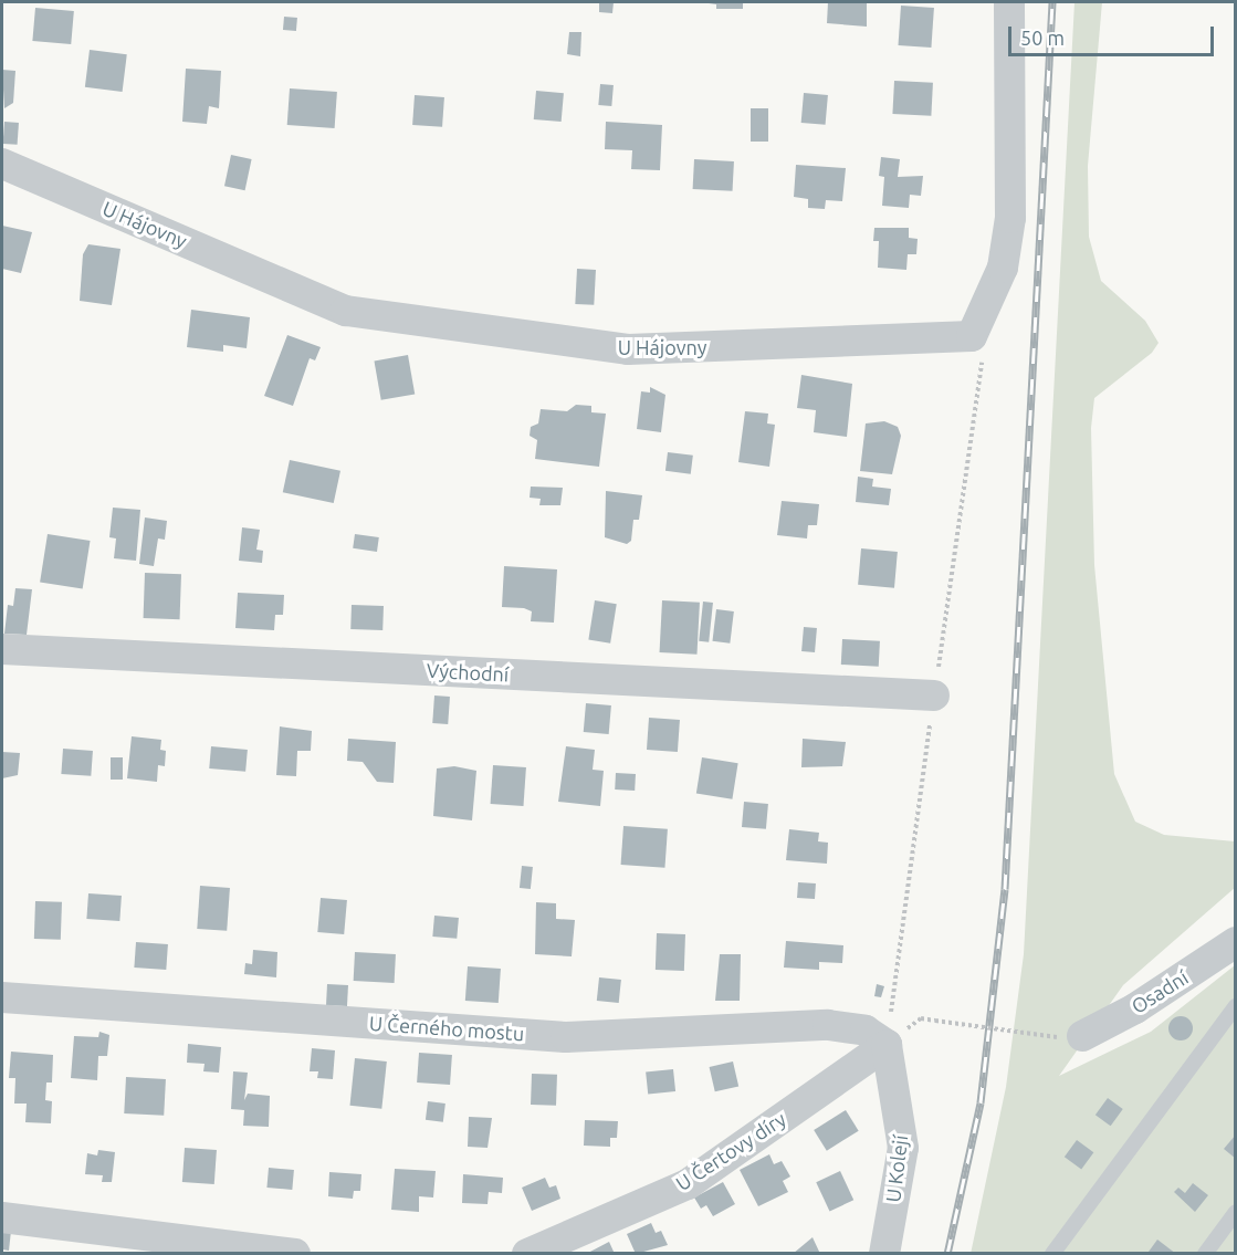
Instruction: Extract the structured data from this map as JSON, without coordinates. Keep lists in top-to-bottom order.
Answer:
{
  "streets": {
    "street": [
      "U Hájovny",
      "Východní",
      "Osadní",
      "U Černého mostu",
      "U Čertovy díry",
      "U Kolejí"
    ]
  },
  "crossings": [
    ["U Černého mostu", "U Čertovy díry"],
    ["U Černého mostu", "U Kolejí"],
    ["U Čertovy díry", "U Kolejí"]
  ],
  "scale_bar": "50 m"
}
